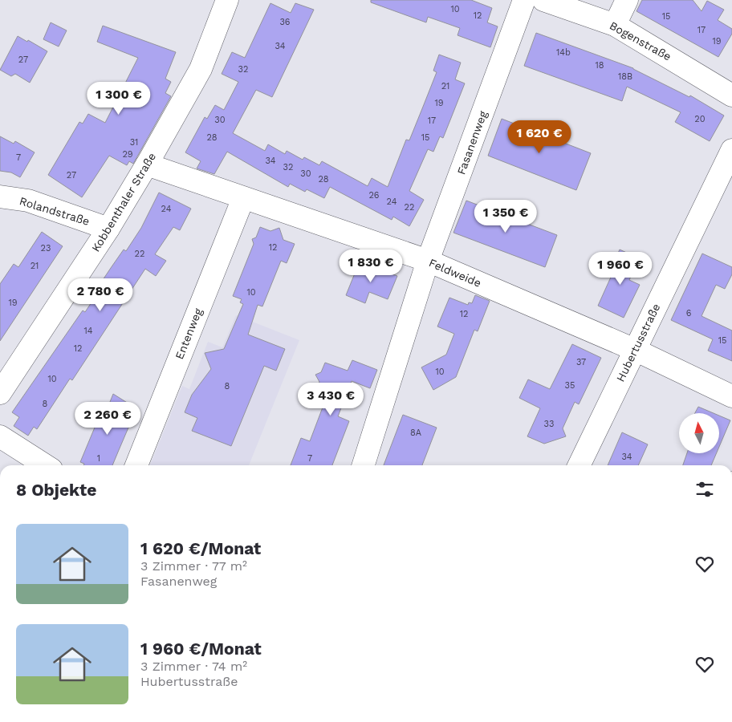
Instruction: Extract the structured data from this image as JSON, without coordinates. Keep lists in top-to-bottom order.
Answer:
{
  "streets": {
    "street": [
      "Bogenstraße",
      "Fasanenweg",
      "Kobbenthaler Straße",
      "Rolandstraße",
      "Feldweide",
      "Entenweg",
      "Hubertusstraße"
    ]
  },
  "crossings": [
    ["Fasanenweg", "Feldweide"],
    ["Kobbenthaler Straße", "Rolandstraße"],
    ["Kobbenthaler Straße", "Feldweide"],
    ["Feldweide", "Entenweg"],
    ["Feldweide", "Hubertusstraße"]
  ],
  "house_numbers": [
    "10",
    "12",
    "15",
    "36",
    "17",
    "19",
    "34",
    "14b",
    "27",
    "18",
    "32",
    "18B",
    "21",
    "19",
    "20",
    "30",
    "17",
    "28",
    "15",
    "31",
    "29",
    "7",
    "34",
    "32",
    "30",
    "27",
    "28",
    "26",
    "24",
    "22",
    "24",
    "12",
    "23",
    "22",
    "21",
    "10",
    "19",
    "6",
    "12",
    "14",
    "15",
    "12",
    "37",
    "10",
    "10",
    "35",
    "8",
    "8",
    "33",
    "8A",
    "34",
    "1",
    "7"
  ],
  "north": "top",
  "page": {
    "price": [
      "1 300 €",
      "1 620 €",
      "1 350 €",
      "1 830 €",
      "1 960 €",
      "2 780 €",
      "3 430 €",
      "2 260 €"
    ],
    "heading": "8 Objekte",
    "list": [
      {
        "name": "1 620 €/Monat",
        "note": "3 Zimmer · 77 m² · Fasanenweg"
      },
      {
        "name": "1 960 €/Monat",
        "note": "3 Zimmer · 74 m² · Hubertusstraße"
      }
    ]
  }
}
